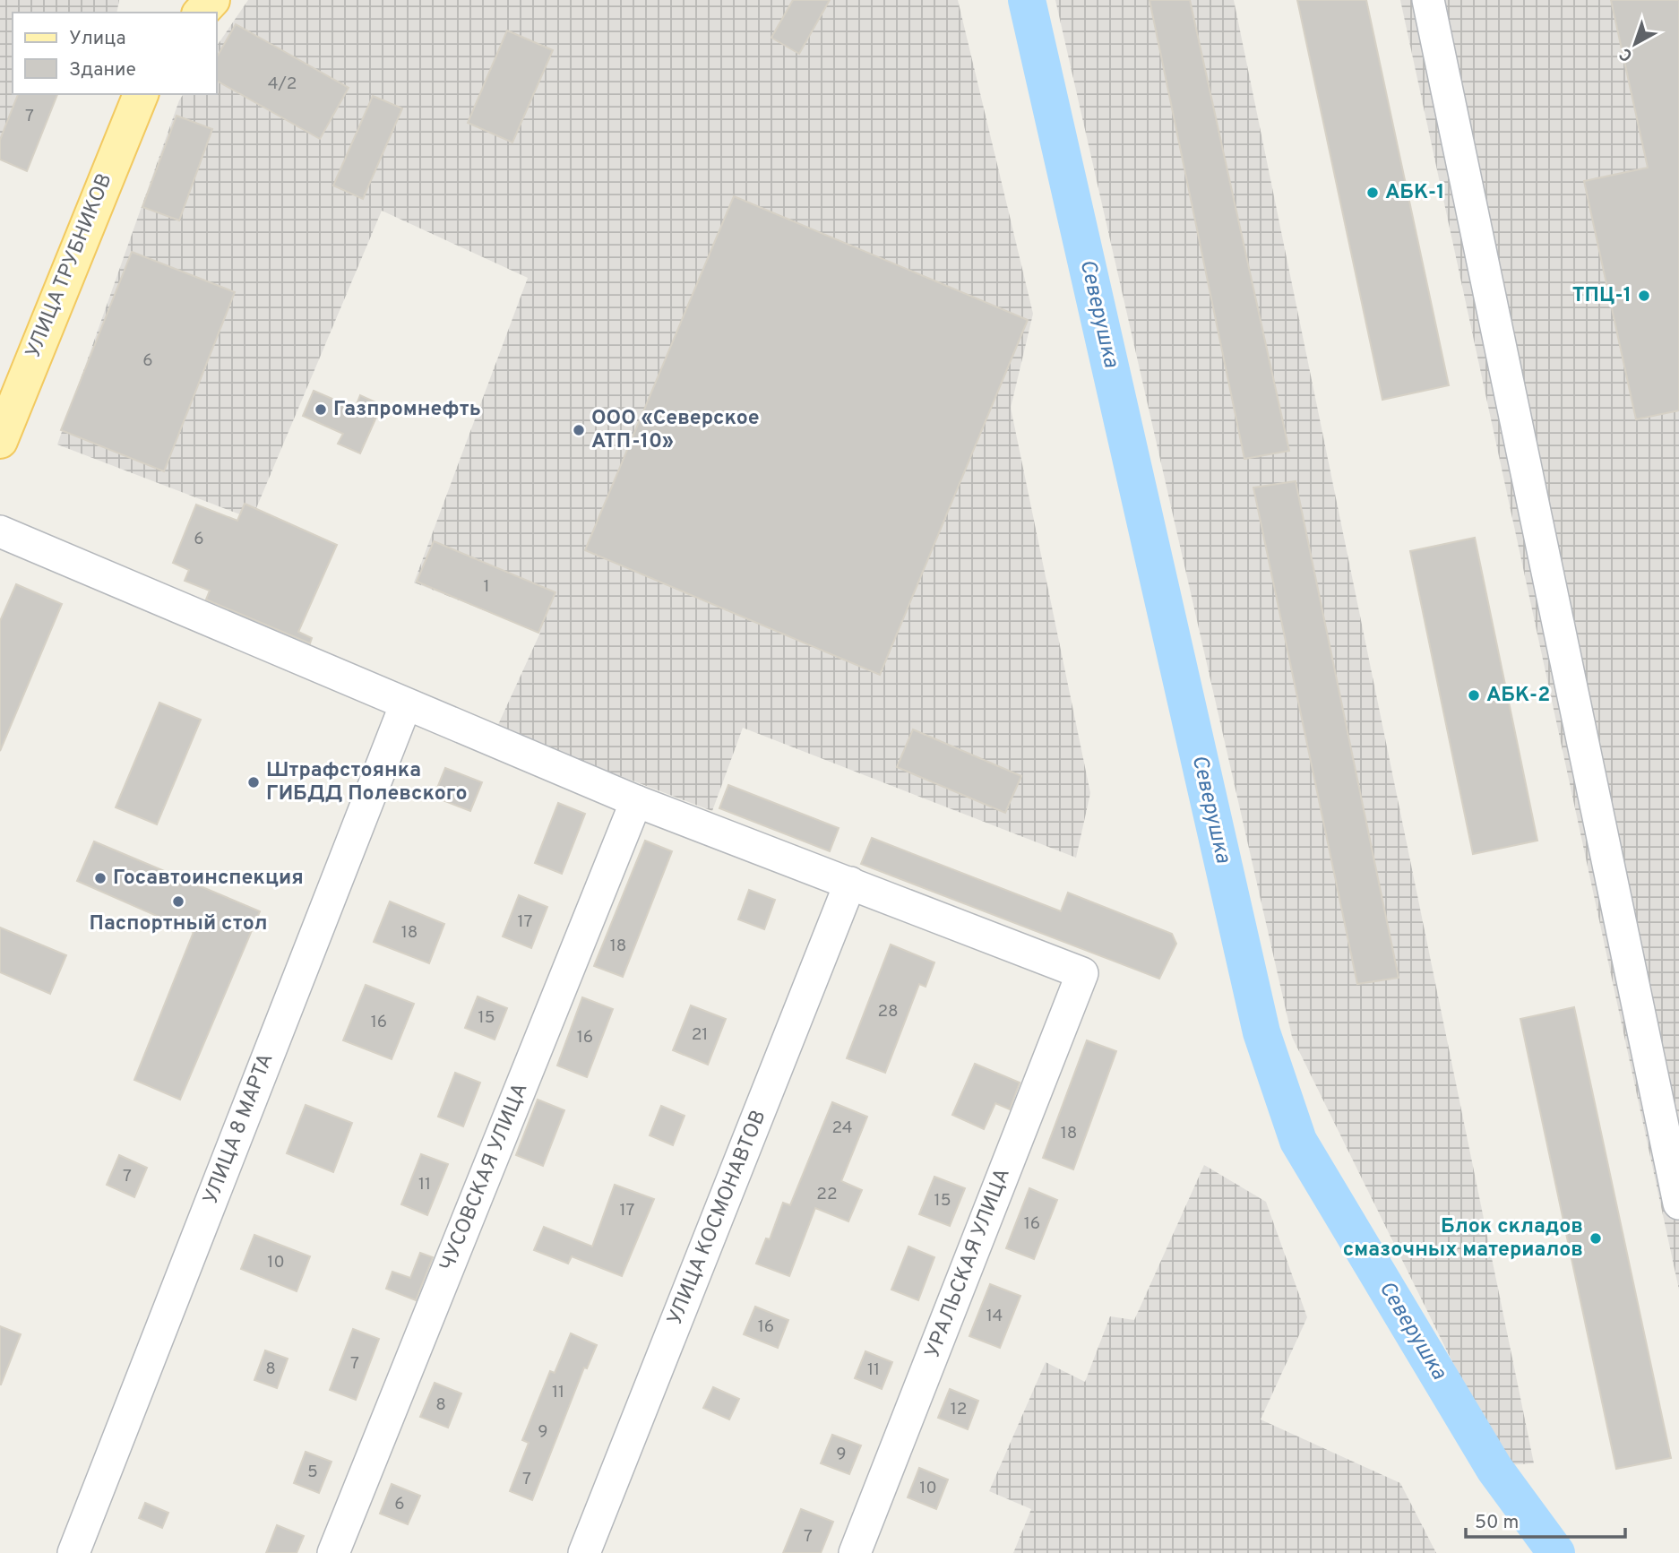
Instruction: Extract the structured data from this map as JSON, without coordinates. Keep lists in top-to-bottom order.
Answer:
{
  "streets": {
    "main road": ["УЛИЦА ТРУБНИКОВ"],
    "street": [
      "УЛИЦА 8 МАРТА",
      "ЧУСОВСКАЯ УЛИЦА",
      "УЛИЦА КОСМОНАВТОВ",
      "УРАЛЬСКАЯ УЛИЦА"
    ]
  },
  "crossings": [
    ["УЛИЦА КОСМОНАВТОВ", "УРАЛЬСКАЯ УЛИЦА"]
  ],
  "water": ["Северушка"],
  "places": [
    "АБК-1",
    "ТПЦ-1",
    "Газпромнефть",
    "ООО «Северское АТП-10»",
    "АБК-2",
    "Штрафстоянка ГИБДД Полевского",
    "Госавтоинспекция",
    "Паспортный стол",
    "Блок складов смазочных материалов"
  ],
  "house_numbers": [
    "4/2",
    "7",
    "6",
    "6",
    "1",
    "17",
    "18",
    "18",
    "28",
    "15",
    "16",
    "21",
    "16",
    "24",
    "18",
    "7",
    "11",
    "22",
    "15",
    "17",
    "16",
    "10",
    "14",
    "16",
    "7",
    "8",
    "11",
    "11",
    "8",
    "12",
    "9",
    "9",
    "5",
    "7",
    "10",
    "6",
    "7"
  ],
  "legend": ["Улица", "Здание"],
  "scale_bar": "50 m",
  "north": "bottom left"
}
